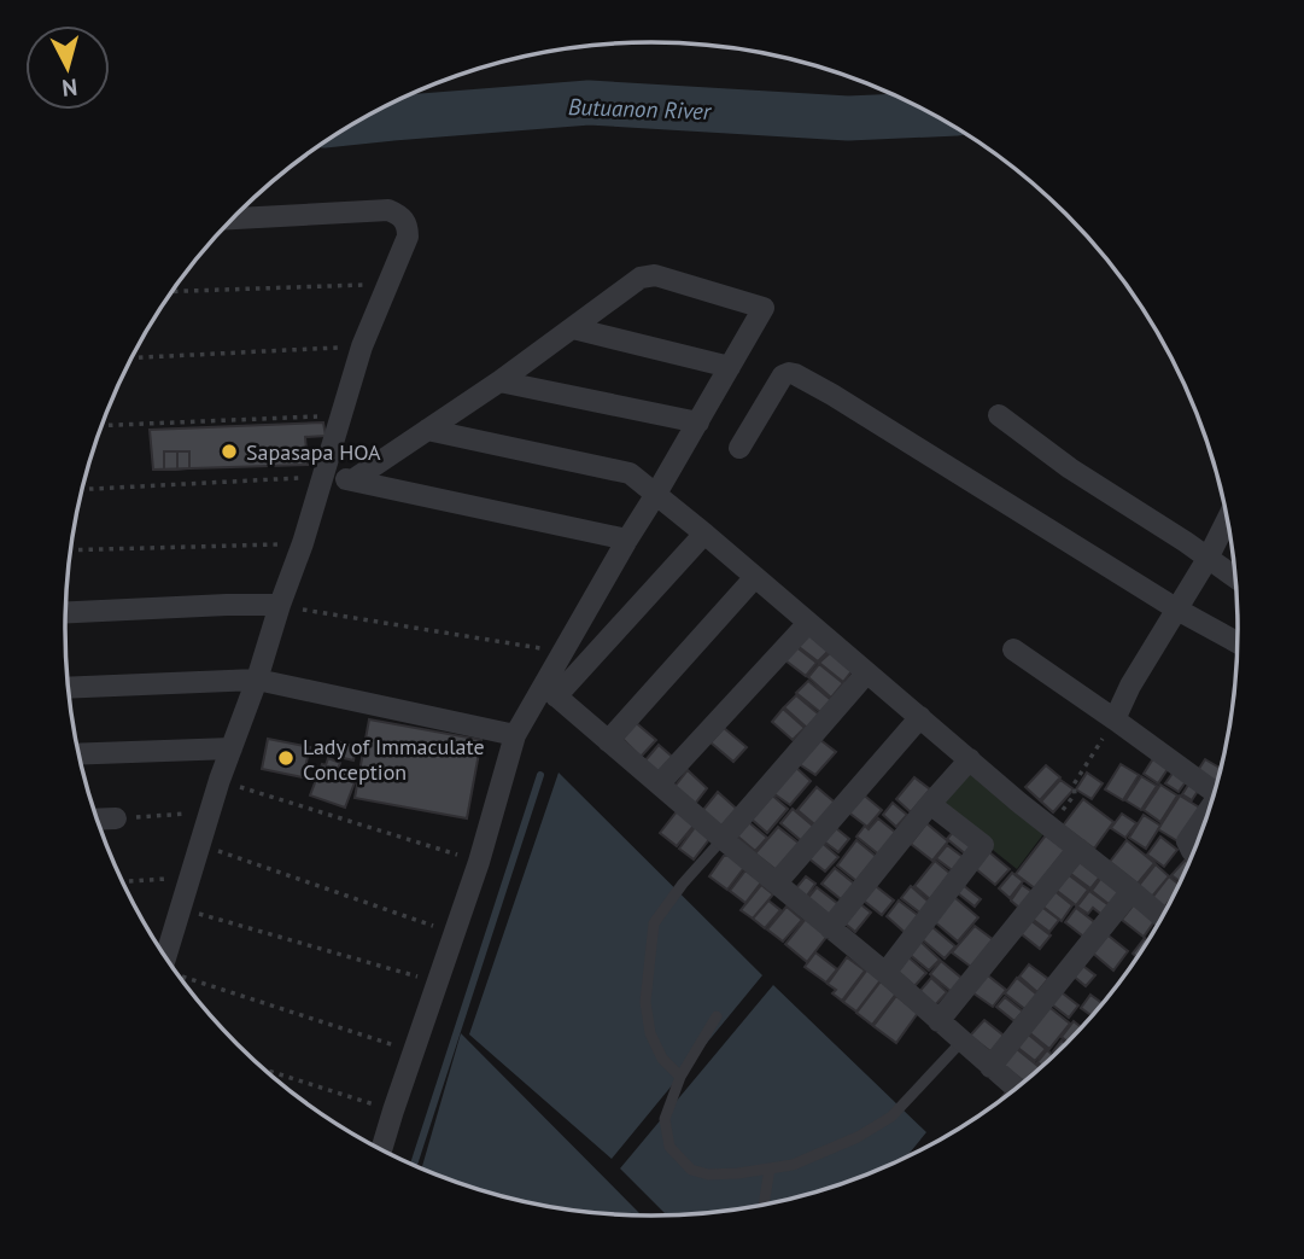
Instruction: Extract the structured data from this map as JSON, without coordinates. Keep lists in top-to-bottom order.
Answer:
{
  "water": ["Butuanon River"],
  "places": ["Sapasapa HOA", "Lady of Immaculate Conception"],
  "north": "bottom"
}
